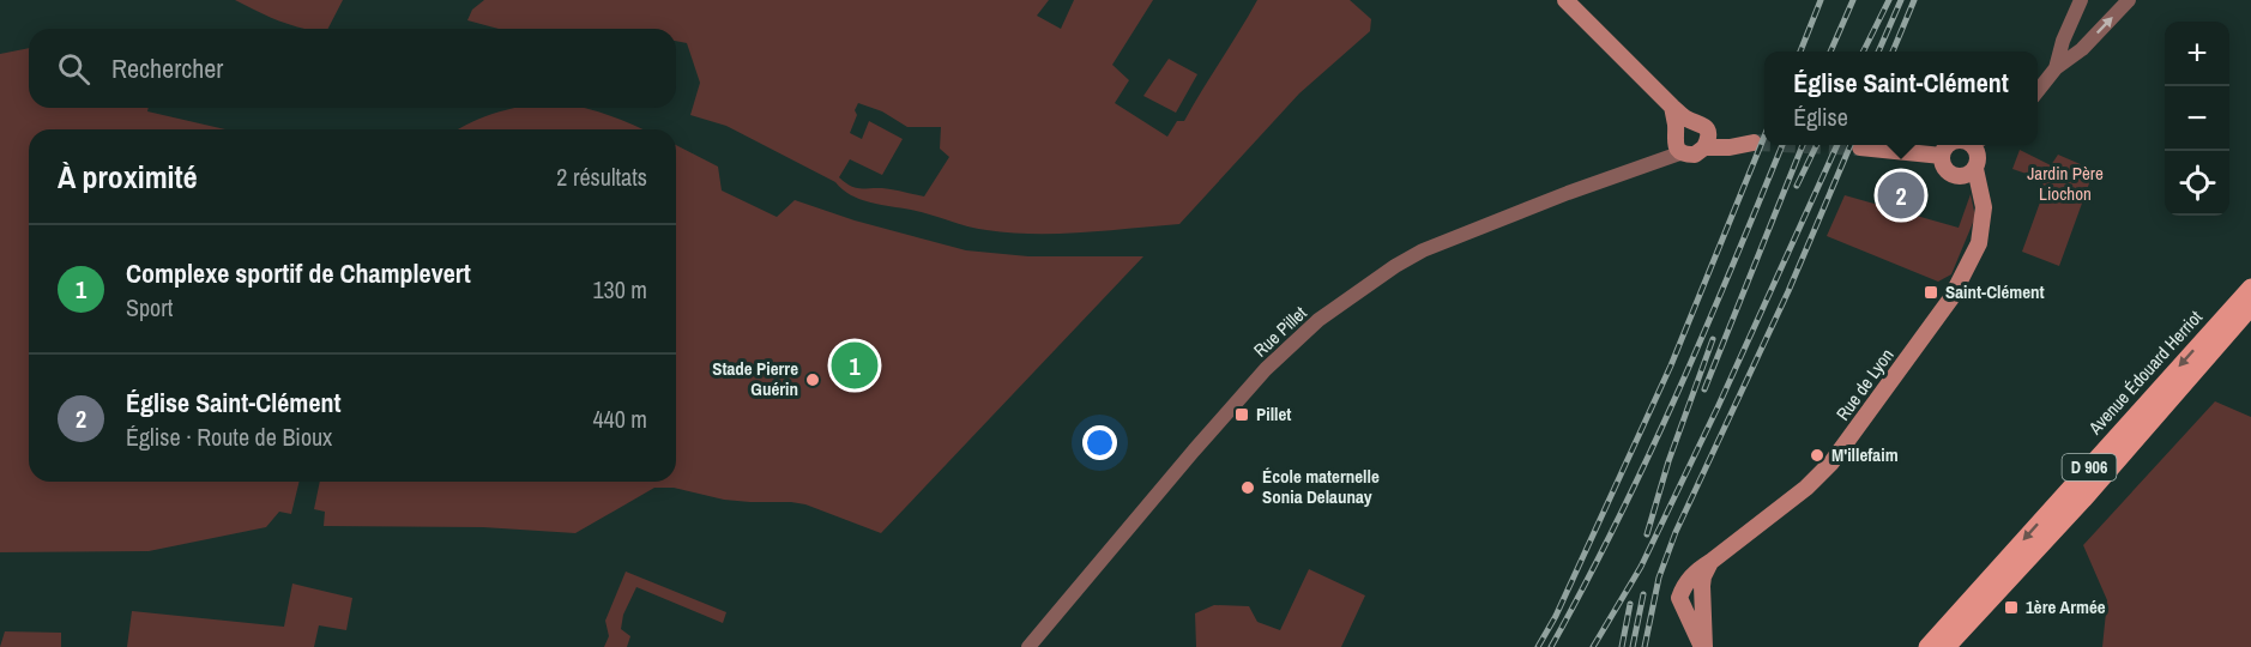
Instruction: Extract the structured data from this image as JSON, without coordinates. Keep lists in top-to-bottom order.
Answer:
{
  "streets": {
    "main road": ["Avenue Édouard Herriot", "Rue de Lyon", "D 906"],
    "street": ["Rue Pillet"]
  },
  "parks": ["Jardin Père Liochon"],
  "places": {
    "transit": ["Saint-Clément", "Pillet", "1ère Armée"],
    "other": ["Stade Pierre Guérin", "M'illefaim", "École maternelle Sonia Delaunay"]
  },
  "page": {
    "map_buttons": ["+", "−"],
    "search": "Rechercher",
    "popup": ["Église Saint-Clément", "Église"],
    "heading": ["À proximité", "2 résultats"],
    "pins": ["2", "1"],
    "list": [
      {
        "mark": "1",
        "name": "Complexe sportif de Champlevert",
        "note": "Sport",
        "value": "130 m"
      },
      {
        "mark": "2",
        "name": "Église Saint-Clément",
        "note": "Église · Route de Bioux",
        "value": "440 m"
      }
    ]
  }
}
